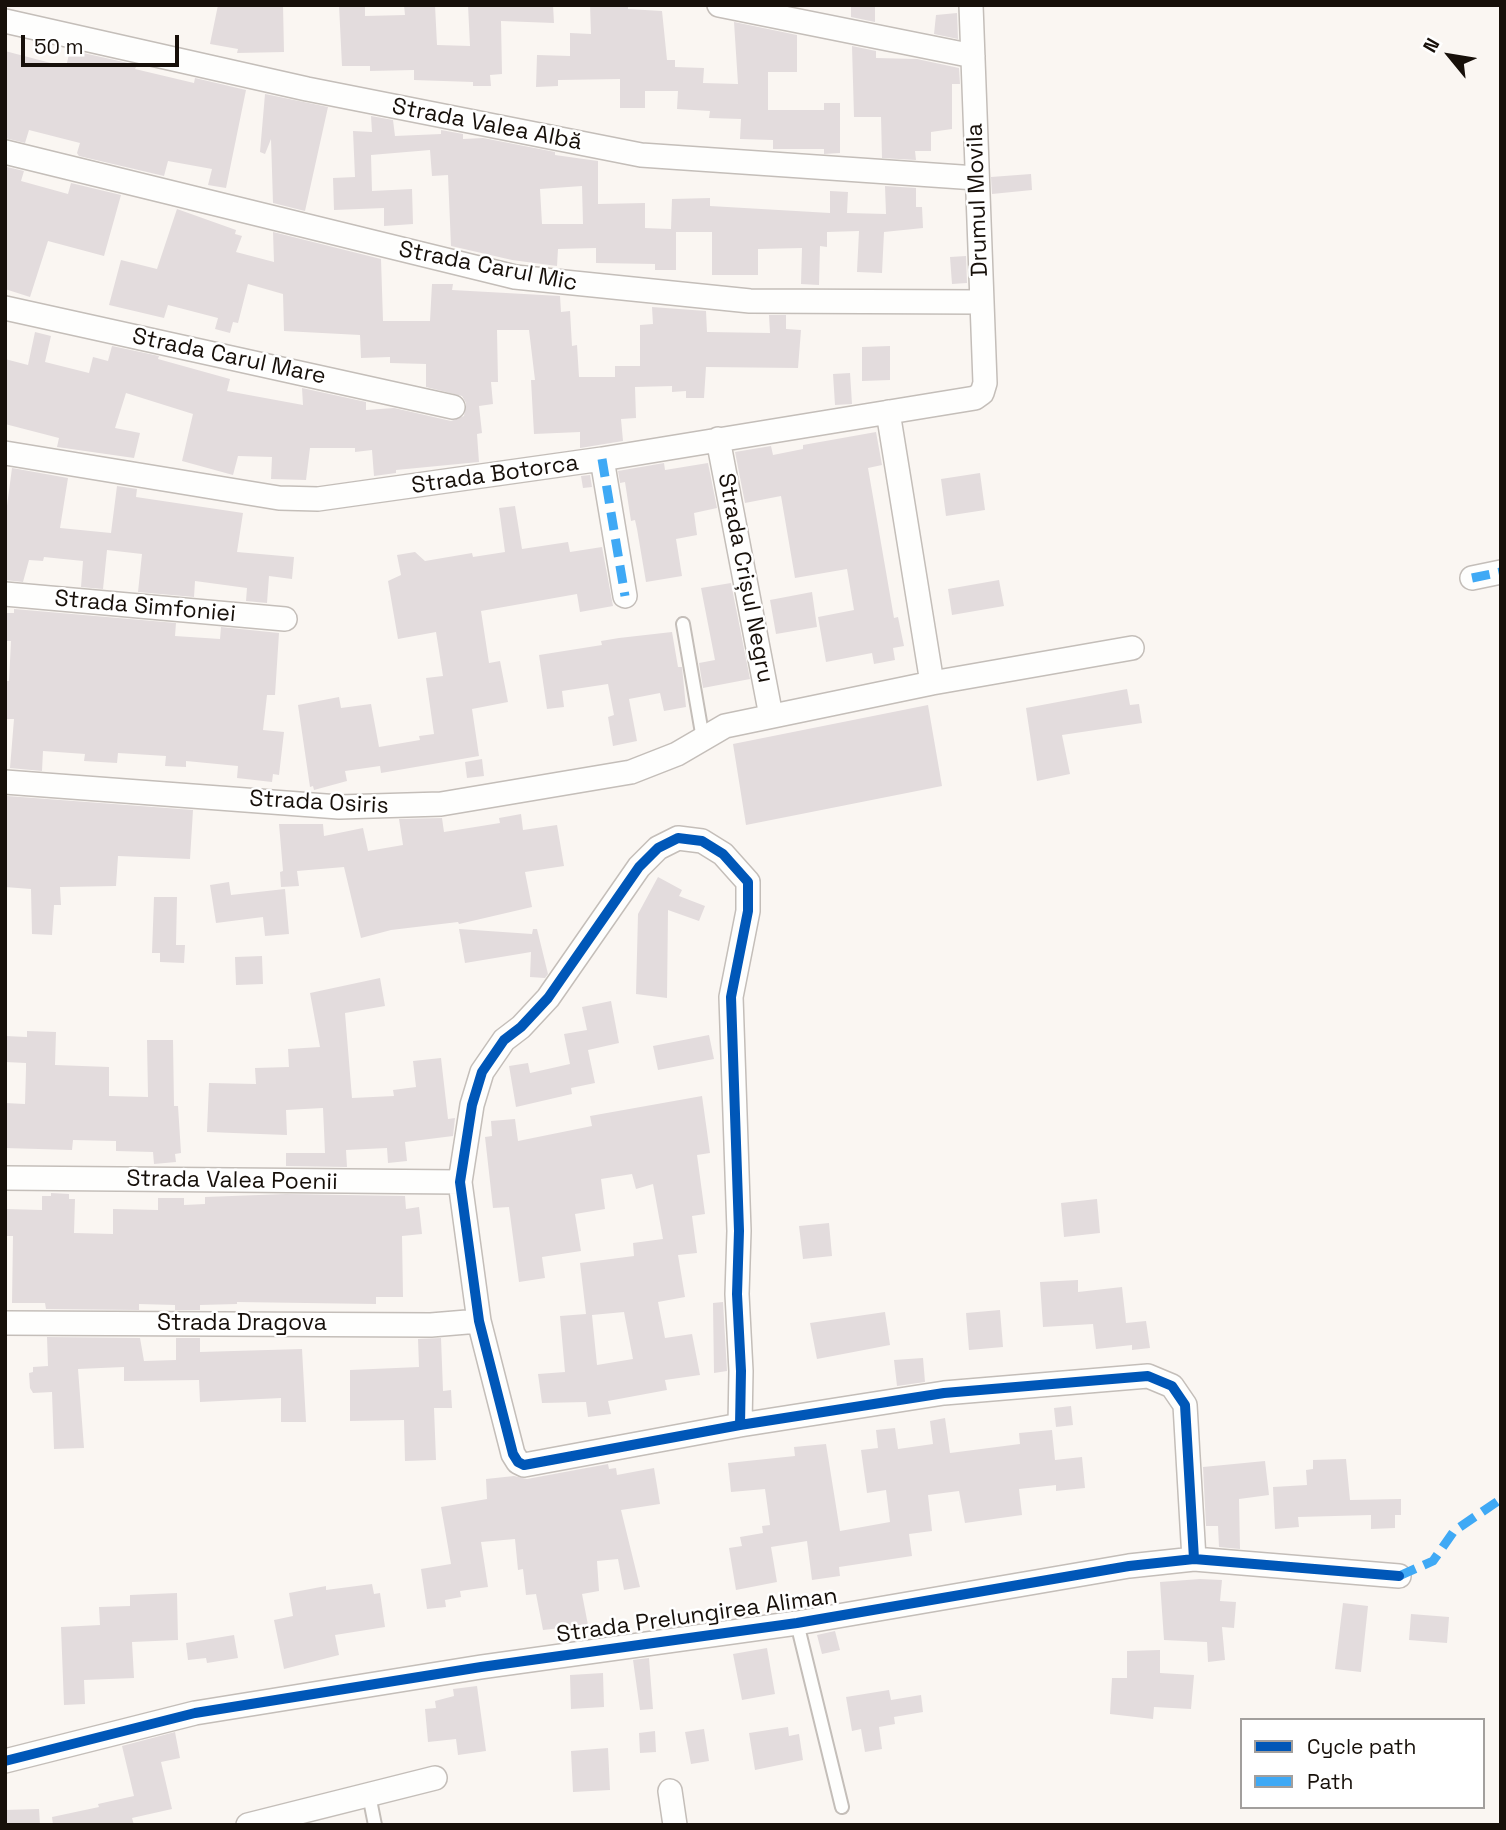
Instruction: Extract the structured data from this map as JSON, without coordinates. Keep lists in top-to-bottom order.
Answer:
{
  "streets": {
    "street": [
      "Strada Valea Albă",
      "Drumul Movila",
      "Strada Carul Mic",
      "Strada Carul Mare",
      "Strada Botorca",
      "Strada Crișul Negru",
      "Strada Simfoniei",
      "Strada Osiris",
      "Strada Valea Poenii",
      "Strada Dragova",
      "Strada Prelungirea Aliman"
    ]
  },
  "crossings": [
    ["Strada Valea Albă", "Drumul Movila"],
    ["Drumul Movila", "Strada Carul Mic"],
    ["Drumul Movila", "Strada Botorca"],
    ["Strada Botorca", "Strada Crișul Negru"],
    ["Strada Crișul Negru", "Strada Osiris"]
  ],
  "legend": ["Cycle path", "Path"],
  "scale_bar": "50 m",
  "north": "top left"
}
